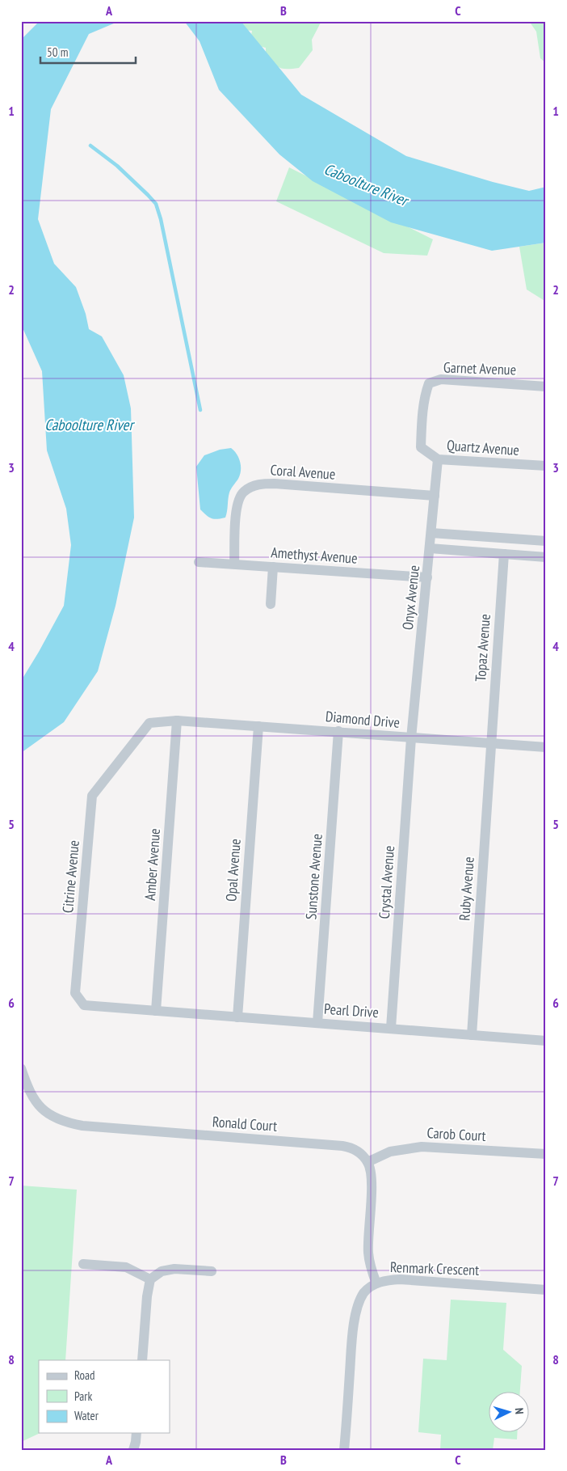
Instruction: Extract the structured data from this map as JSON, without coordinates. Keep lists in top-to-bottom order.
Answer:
{
  "streets": {
    "street": [
      "Garnet Avenue",
      "Quartz Avenue",
      "Coral Avenue",
      "Amethyst Avenue",
      "Onyx Avenue",
      "Topaz Avenue",
      "Diamond Drive",
      "Amber Avenue",
      "Opal Avenue",
      "Citrine Avenue",
      "Sunstone Avenue",
      "Crystal Avenue",
      "Ruby Avenue",
      "Pearl Drive",
      "Ronald Court",
      "Carob Court",
      "Renmark Crescent"
    ]
  },
  "crossings": [
    ["Garnet Avenue", "Quartz Avenue"],
    ["Quartz Avenue", "Onyx Avenue"],
    ["Coral Avenue", "Amethyst Avenue"],
    ["Coral Avenue", "Onyx Avenue"],
    ["Amethyst Avenue", "Onyx Avenue"],
    ["Onyx Avenue", "Diamond Drive"],
    ["Onyx Avenue", "Crystal Avenue"],
    ["Topaz Avenue", "Diamond Drive"],
    ["Topaz Avenue", "Ruby Avenue"],
    ["Diamond Drive", "Amber Avenue"],
    ["Diamond Drive", "Opal Avenue"],
    ["Diamond Drive", "Citrine Avenue"],
    ["Diamond Drive", "Sunstone Avenue"],
    ["Diamond Drive", "Crystal Avenue"],
    ["Diamond Drive", "Ruby Avenue"],
    ["Amber Avenue", "Citrine Avenue"],
    ["Amber Avenue", "Pearl Drive"],
    ["Opal Avenue", "Pearl Drive"],
    ["Citrine Avenue", "Pearl Drive"],
    ["Sunstone Avenue", "Pearl Drive"],
    ["Crystal Avenue", "Pearl Drive"],
    ["Ruby Avenue", "Pearl Drive"],
    ["Ronald Court", "Carob Court"]
  ],
  "water": ["Caboolture River"],
  "legend": ["Road", "Park", "Water"],
  "scale_bar": "50 m",
  "north": "right",
  "grid": {
    "columns": ["A", "B", "C"],
    "rows": [
      "1",
      "2",
      "3",
      "4",
      "5",
      "6",
      "7",
      "8"
    ]
  }
}
